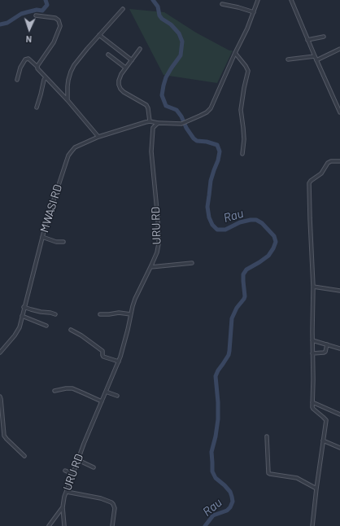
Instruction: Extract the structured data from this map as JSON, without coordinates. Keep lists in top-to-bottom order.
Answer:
{
  "streets": {
    "street": ["MWASI RD", "URU RD"]
  },
  "crossings": [
    ["MWASI RD", "URU RD"]
  ],
  "water": ["Rau"],
  "north": "bottom"
}
